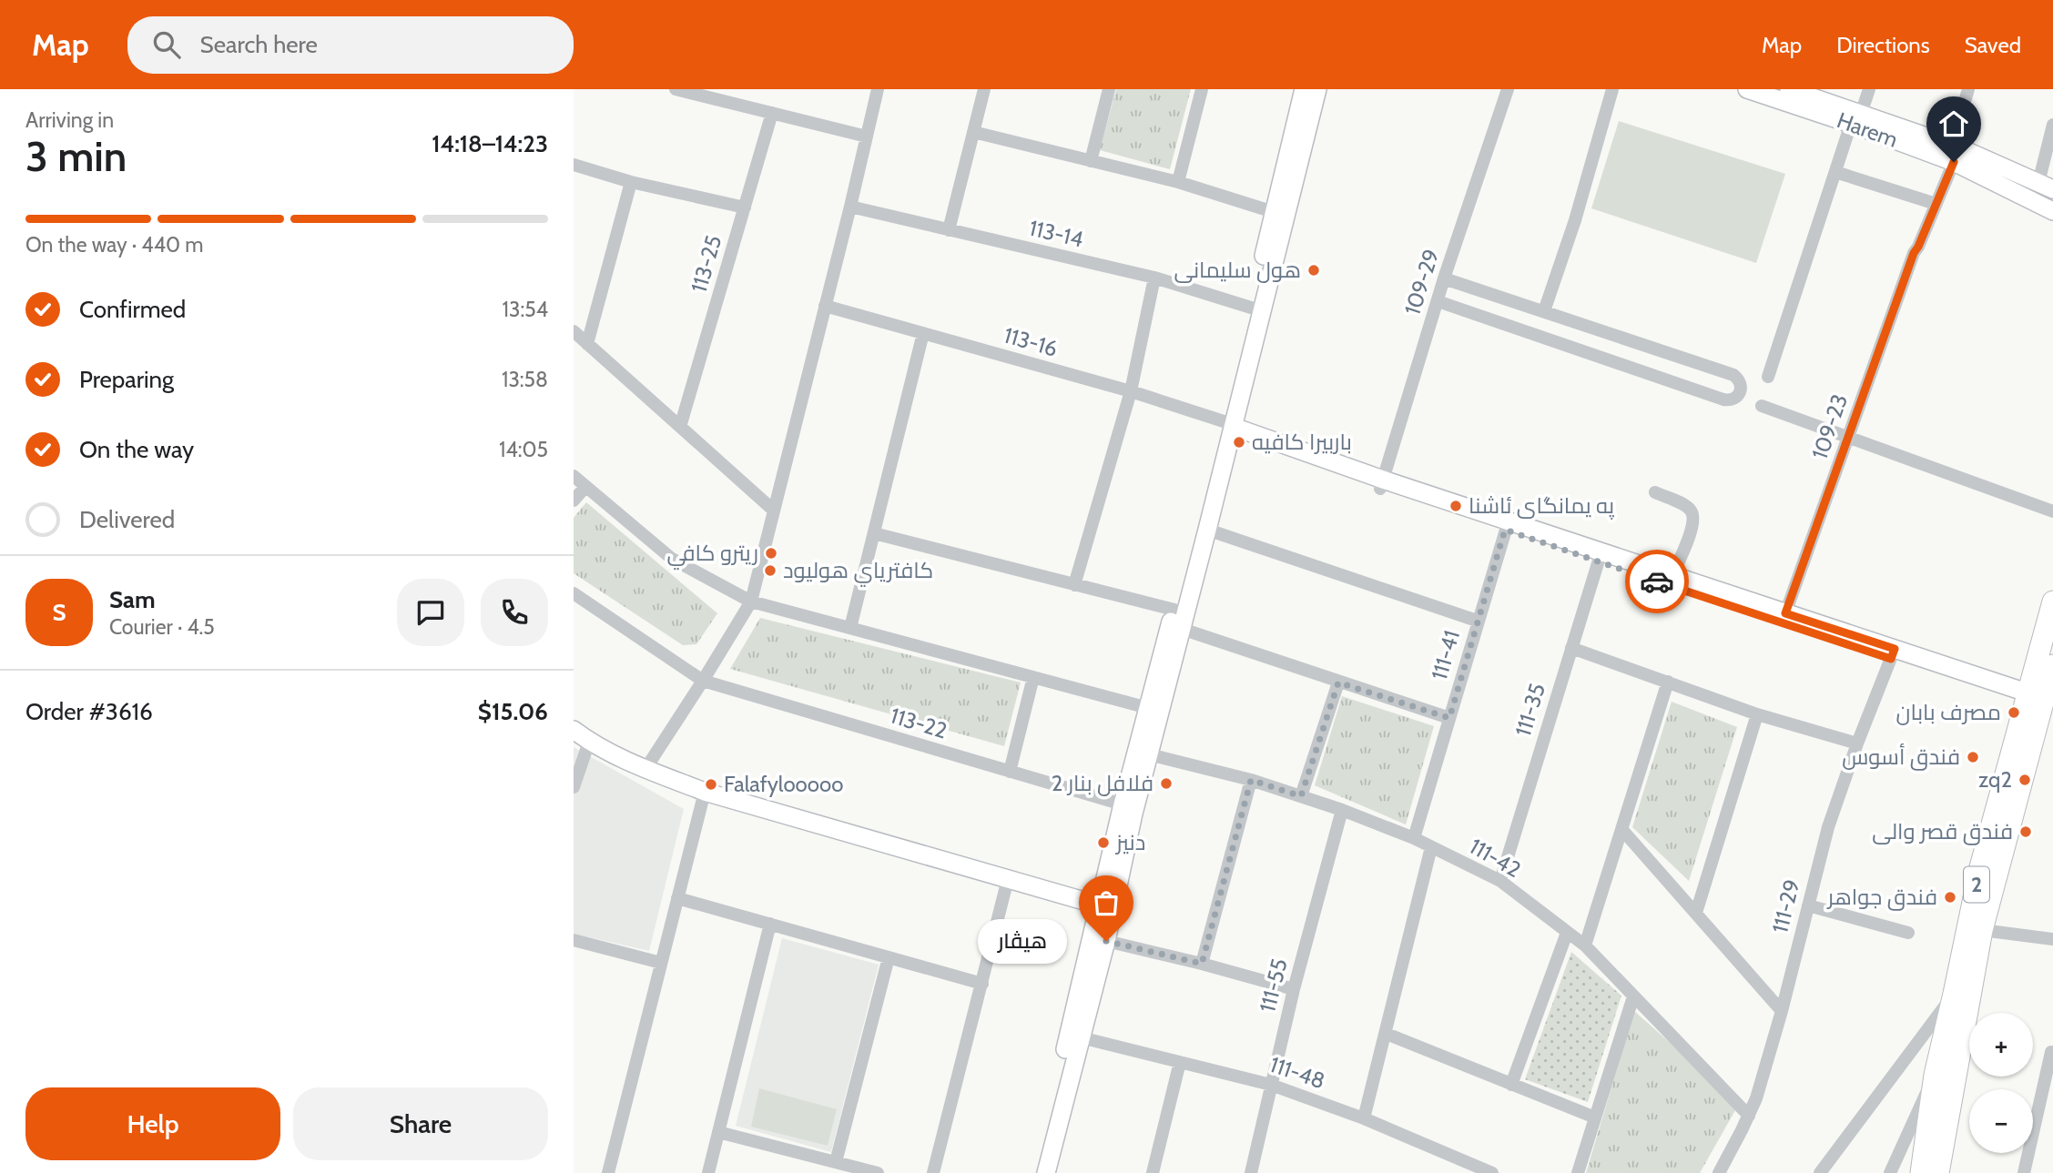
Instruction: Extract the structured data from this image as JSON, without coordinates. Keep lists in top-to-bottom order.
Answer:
{
  "streets": {
    "main road": ["Harem", "2"],
    "street": [
      "113-14",
      "113-25",
      "109-29",
      "113-16",
      "109-23",
      "111-41",
      "111-35",
      "113-22",
      "111-42",
      "111-29",
      "111-55",
      "111-48"
    ]
  },
  "crossings": [
    ["Harem", "109-23"],
    ["111-41", "111-42"],
    ["111-35", "111-42"],
    ["111-42", "111-29"],
    ["111-42", "111-55"],
    ["111-55", "111-48"]
  ],
  "places": [
    "هول سليمانى",
    "باربيرا كافيه",
    "په یمانگای ئاشنا",
    "ريترو كافي",
    "كافترياي هوليود",
    "مصرف بابان",
    "فندق أسوس",
    "zq2",
    "فلافل بنار 2",
    "Falafylooooo",
    "فندق قصر والی",
    "دنيز",
    "فندق جواھر",
    "هيڤار"
  ],
  "page": {
    "header": "Map",
    "search": "Search here",
    "nav": ["Map", "Directions", "Saved"],
    "heading": ["3 min", "Arriving in", "14:18–14:23"],
    "panel": [
      "Sam",
      "Courier · 4.5",
      "Order #3616",
      "$15.06"
    ],
    "bar": "On the way · 440 m",
    "list": [
      ["Confirmed", "13:54"],
      ["Preparing", "13:58"],
      ["On the way", "14:05"],
      "Delivered"
    ],
    "round": "S",
    "bubble": "هيڤار",
    "map_buttons": ["+", "−"],
    "buttons": ["Help", "Share"]
  }
}
